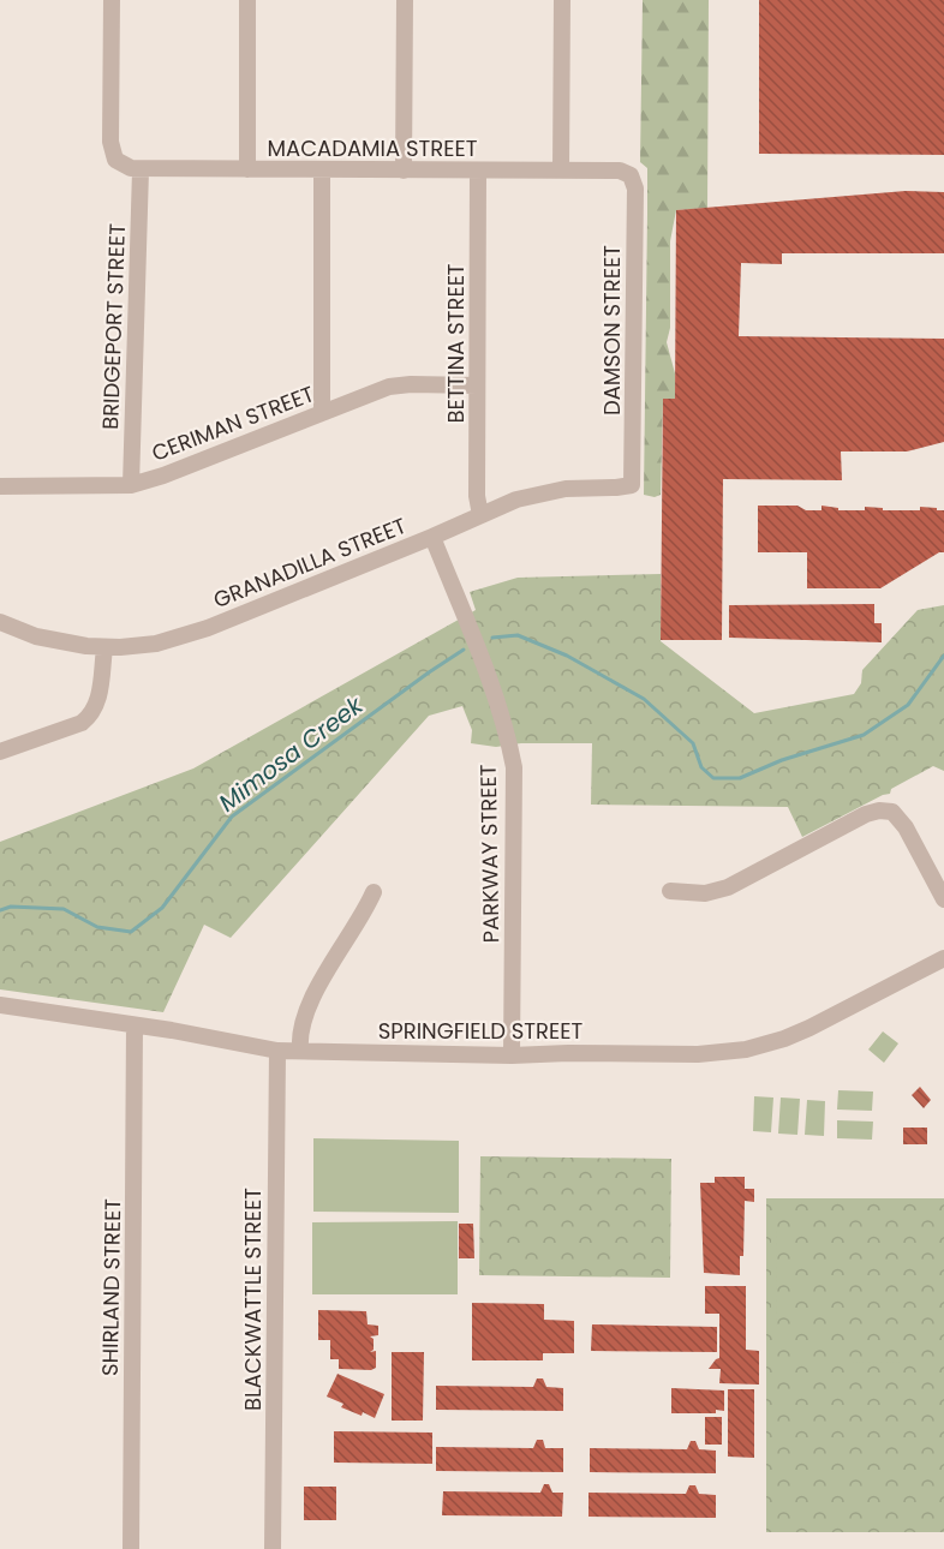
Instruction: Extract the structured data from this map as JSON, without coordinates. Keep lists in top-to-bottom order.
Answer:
{
  "streets": {
    "street": [
      "MACADAMIA STREET",
      "BRIDGEPORT STREET",
      "DAMSON STREET",
      "BETTINA STREET",
      "CERIMAN STREET",
      "GRANADILLA STREET",
      "PARKWAY STREET",
      "SPRINGFIELD STREET",
      "SHIRLAND STREET",
      "BLACKWATTLE STREET"
    ]
  },
  "crossings": [
    ["MACADAMIA STREET", "BRIDGEPORT STREET"],
    ["MACADAMIA STREET", "DAMSON STREET"],
    ["MACADAMIA STREET", "BETTINA STREET"],
    ["BRIDGEPORT STREET", "CERIMAN STREET"],
    ["DAMSON STREET", "GRANADILLA STREET"],
    ["BETTINA STREET", "CERIMAN STREET"],
    ["BETTINA STREET", "GRANADILLA STREET"],
    ["GRANADILLA STREET", "PARKWAY STREET"],
    ["PARKWAY STREET", "SPRINGFIELD STREET"],
    ["SPRINGFIELD STREET", "SHIRLAND STREET"],
    ["SPRINGFIELD STREET", "BLACKWATTLE STREET"]
  ],
  "water": ["Mimosa Creek"]
}
